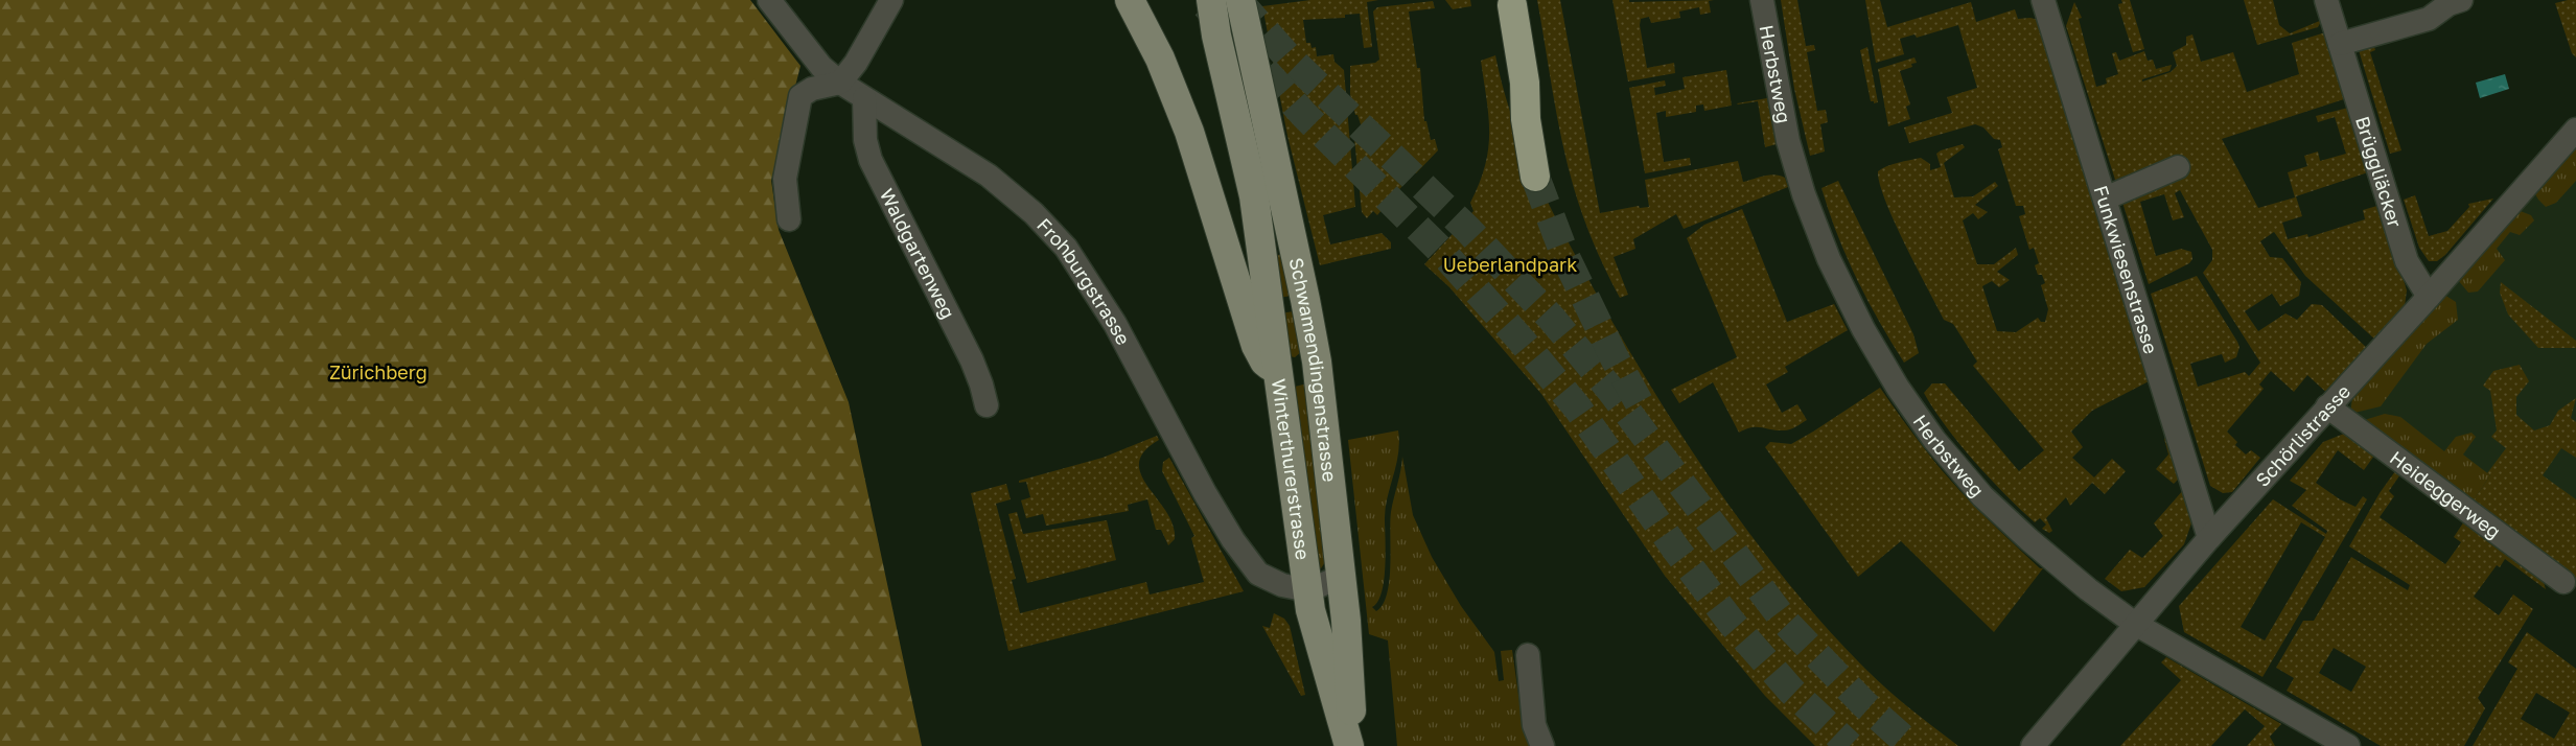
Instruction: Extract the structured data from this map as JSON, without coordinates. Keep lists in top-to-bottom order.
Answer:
{
  "streets": {
    "main road": ["Schwamendingenstrasse", "Winterthurerstrasse"],
    "street": [
      "Herbstweg",
      "Brüggliäcker",
      "Waldgartenweg",
      "Funkwiesenstrasse",
      "Frohburgstrasse",
      "Schörlistrasse",
      "Heideggerweg"
    ]
  },
  "crossings": [
    ["Herbstweg", "Schörlistrasse"],
    ["Brüggliäcker", "Schörlistrasse"],
    ["Waldgartenweg", "Frohburgstrasse"],
    ["Funkwiesenstrasse", "Schörlistrasse"],
    ["Frohburgstrasse", "Winterthurerstrasse"],
    ["Schwamendingenstrasse", "Winterthurerstrasse"],
    ["Schörlistrasse", "Heideggerweg"]
  ],
  "parks": ["Ueberlandpark", "Zürichberg"]
}
